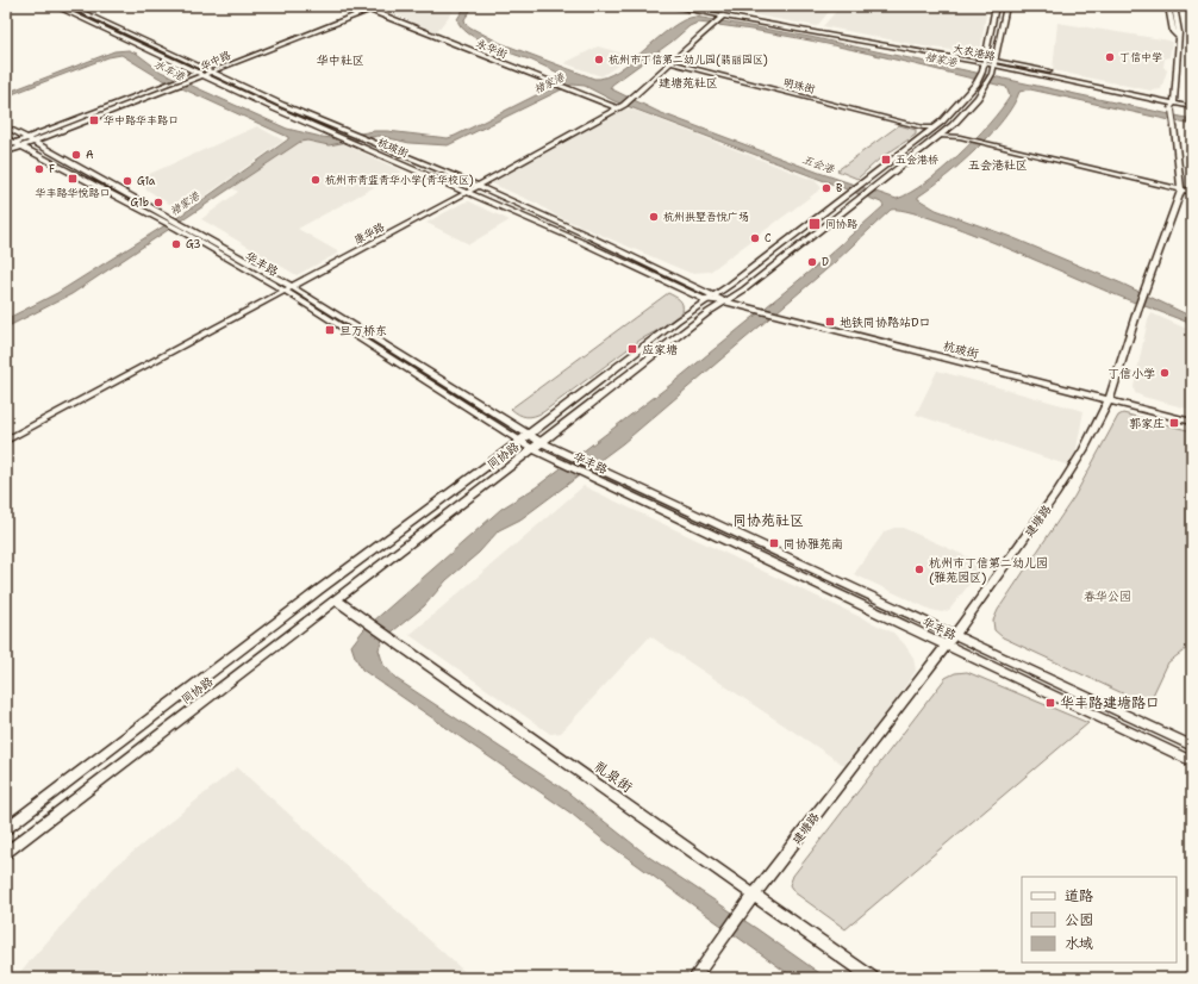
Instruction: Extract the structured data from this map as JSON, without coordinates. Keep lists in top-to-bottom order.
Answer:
{
  "streets": {
    "main road": ["同协路"],
    "street": [
      "永华街",
      "大农港路",
      "华中路",
      "明珠街",
      "杭玻街",
      "康华路",
      "华丰路",
      "建塘路",
      "礼泉街"
    ]
  },
  "crossings": [
    ["永华街", "华中路"],
    ["永华街", "康华路"],
    ["大农港路", "康华路"],
    ["大农港路", "同协路"],
    ["大农港路", "建塘路"],
    ["华中路", "杭玻街"],
    ["华中路", "华丰路"],
    ["明珠街", "康华路"],
    ["明珠街", "同协路"],
    ["杭玻街", "康华路"],
    ["杭玻街", "同协路"],
    ["杭玻街", "建塘路"],
    ["康华路", "华丰路"],
    ["华丰路", "同协路"],
    ["华丰路", "建塘路"],
    ["同协路", "礼泉街"],
    ["建塘路", "礼泉街"]
  ],
  "districts": [
    "华中社区",
    "建塘苑社区",
    "五会港社区",
    "同协苑社区"
  ],
  "water": ["褚家港", "水车港", "五会港"],
  "parks": ["春华公园"],
  "places": {
    "other": [
      "丁信中学",
      "杭州市丁信第二幼儿园(翡丽园区)",
      "A",
      "F",
      "杭州市青蓝青华小学(青华校区)",
      "G1a",
      "B",
      "G1b",
      "杭州拱墅吾悦广场",
      "C",
      "G3",
      "D",
      "丁信小学",
      "杭州市丁信第二幼儿园 (雅苑园区)"
    ],
    "transit": [
      "华中路华丰路口",
      "五会港桥",
      "华丰路华悦路口",
      "同协路",
      "地铁同协路站D口",
      "旦万桥东",
      "应家塘",
      "郭家庄",
      "同协雅苑南",
      "华丰路建塘路口"
    ]
  },
  "legend": ["道路", "公园", "水域"]
}
